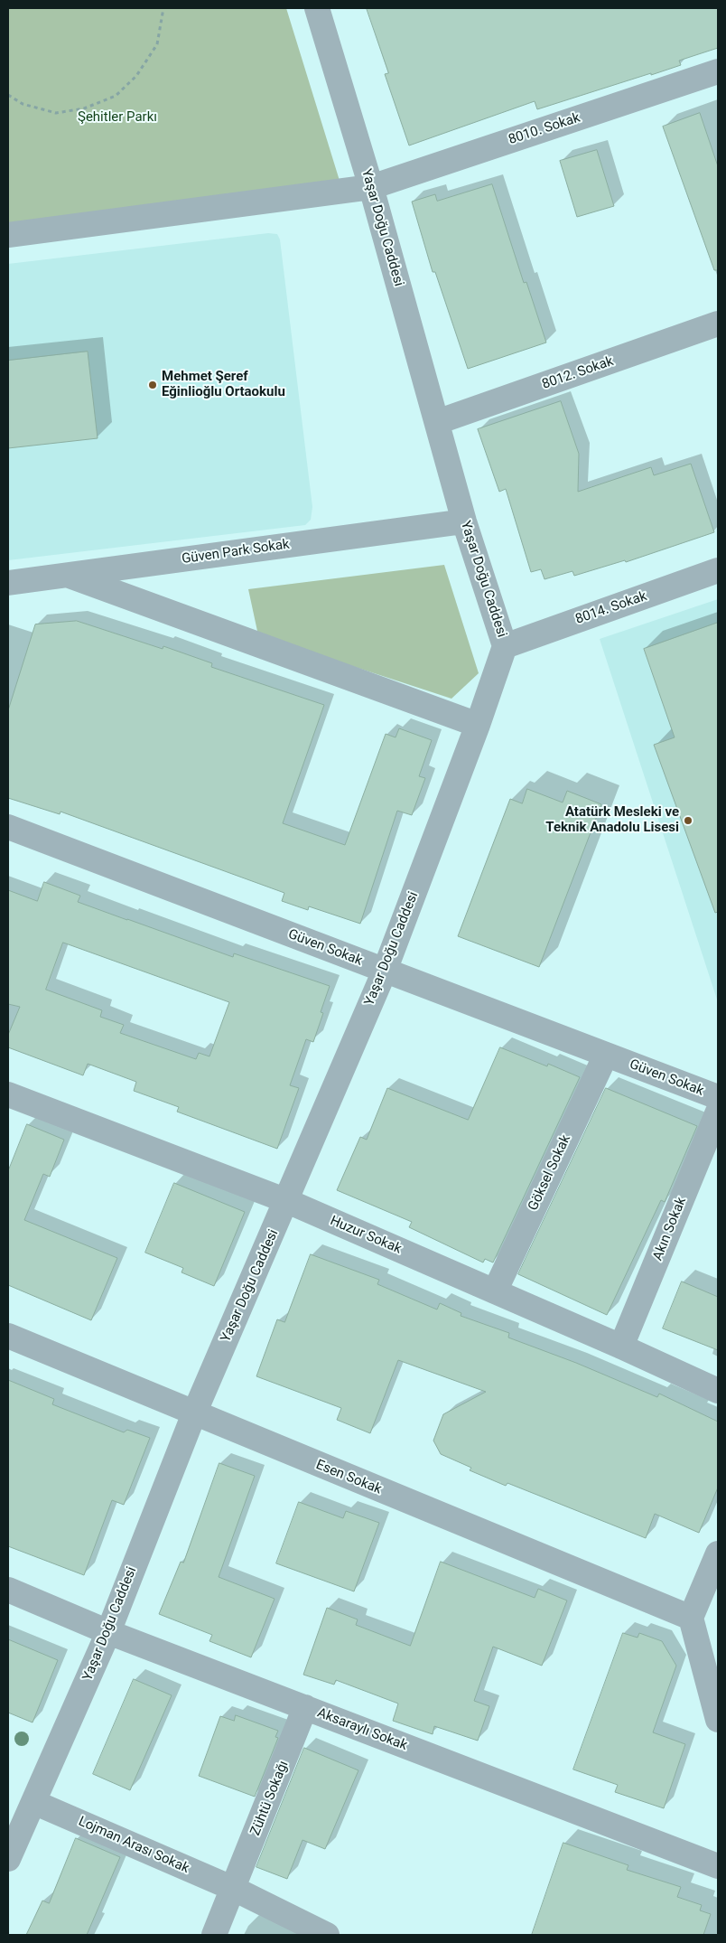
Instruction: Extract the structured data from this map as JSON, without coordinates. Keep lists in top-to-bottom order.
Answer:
{
  "streets": {
    "street": [
      "8010. Sokak",
      "Yaşar Doğu Caddesi",
      "8012. Sokak",
      "Güven Park Sokak",
      "8014. Sokak",
      "Güven Sokak",
      "Göksel Sokak",
      "Akın Sokak",
      "Huzur Sokak",
      "Esen Sokak",
      "Aksaraylı Sokak",
      "Zühtü Sokağı",
      "Lojman Arası Sokak"
    ]
  },
  "crossings": [
    ["8010. Sokak", "Yaşar Doğu Caddesi"],
    ["Yaşar Doğu Caddesi", "8012. Sokak"],
    ["Yaşar Doğu Caddesi", "Güven Park Sokak"],
    ["Yaşar Doğu Caddesi", "8014. Sokak"],
    ["Yaşar Doğu Caddesi", "Güven Sokak"],
    ["Yaşar Doğu Caddesi", "Huzur Sokak"],
    ["Yaşar Doğu Caddesi", "Esen Sokak"],
    ["Yaşar Doğu Caddesi", "Aksaraylı Sokak"],
    ["Yaşar Doğu Caddesi", "Lojman Arası Sokak"],
    ["Güven Sokak", "Göksel Sokak"],
    ["Göksel Sokak", "Huzur Sokak"],
    ["Akın Sokak", "Huzur Sokak"],
    ["Aksaraylı Sokak", "Zühtü Sokağı"],
    ["Zühtü Sokağı", "Lojman Arası Sokak"]
  ],
  "parks": ["Şehitler Parkı"],
  "places": ["Mehmet Şeref Eğinlioğlu Ortaokulu", "Atatürk Mesleki ve Teknik Anadolu Lisesi"]
}
